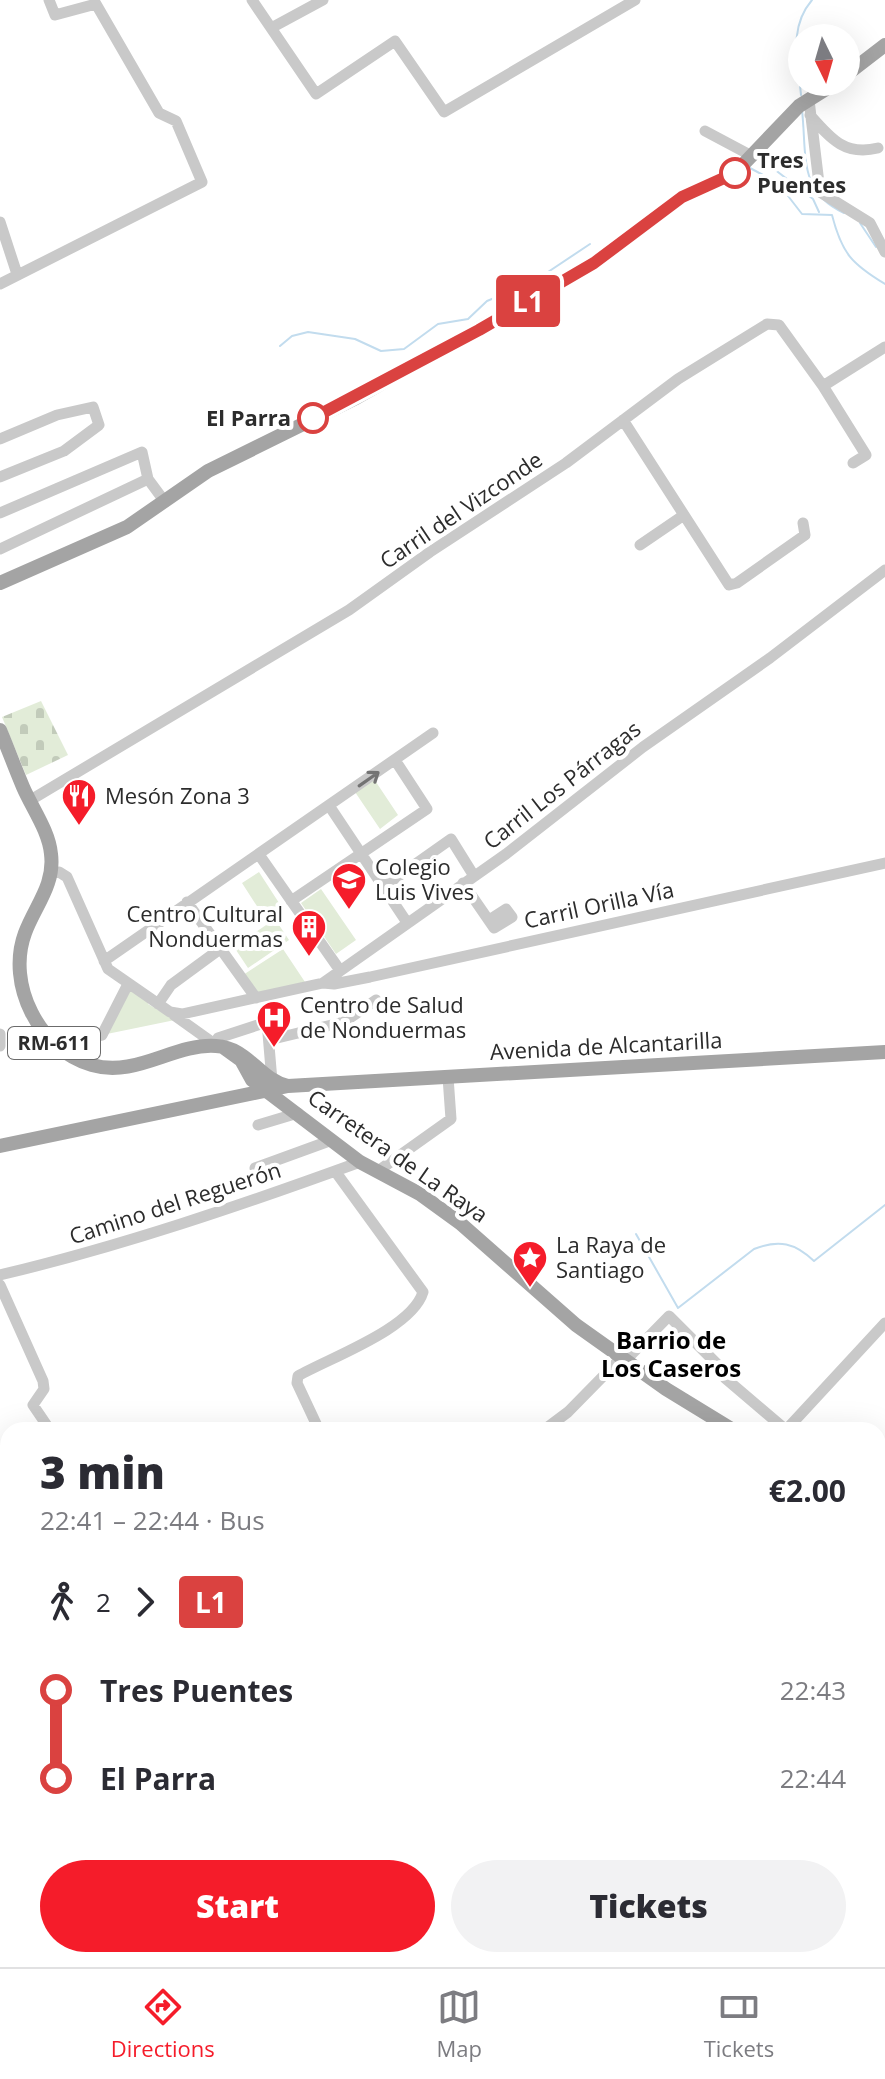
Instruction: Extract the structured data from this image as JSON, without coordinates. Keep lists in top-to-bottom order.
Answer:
{
  "streets": {
    "main road": ["RM-611", "Avenida de Alcantarilla", "Carretera de La Raya"],
    "street": [
      "Carril del Vizconde",
      "Carril Los Párragas",
      "Carril Orilla Vía",
      "Camino del Reguerón"
    ]
  },
  "crossings": [
    ["Carril del Vizconde", "RM-611"],
    ["Carril Los Párragas", "Carril Orilla Vía"],
    ["RM-611", "Carretera de La Raya"],
    ["Avenida de Alcantarilla", "Carretera de La Raya"],
    ["Carretera de La Raya", "Camino del Reguerón"]
  ],
  "districts": ["Barrio de Los Caseros"],
  "places": {
    "other": ["Tres Puentes", "El Parra"],
    "restaurant": ["Mesón Zona 3"],
    "school or university": ["Colegio Luis Vives"],
    "building": ["Centro Cultural Nonduermas"],
    "hospital": ["Centro de Salud de Nonduermas"],
    "place": ["La Raya de Santiago"]
  },
  "lines": ["bus line L1"],
  "north": "bottom",
  "page": {
    "on_map": "L1",
    "heading": ["3 min", "22:41 – 22:44 · Bus", "€2.00"],
    "legs": ["2", "L1"],
    "list": [
      {
        "name": "Tres Puentes",
        "value": "22:43"
      },
      {
        "name": "El Parra",
        "value": "22:44"
      }
    ],
    "buttons": ["Start", "Tickets"],
    "tabs": ["Directions", "Map", "Tickets"]
  }
}
